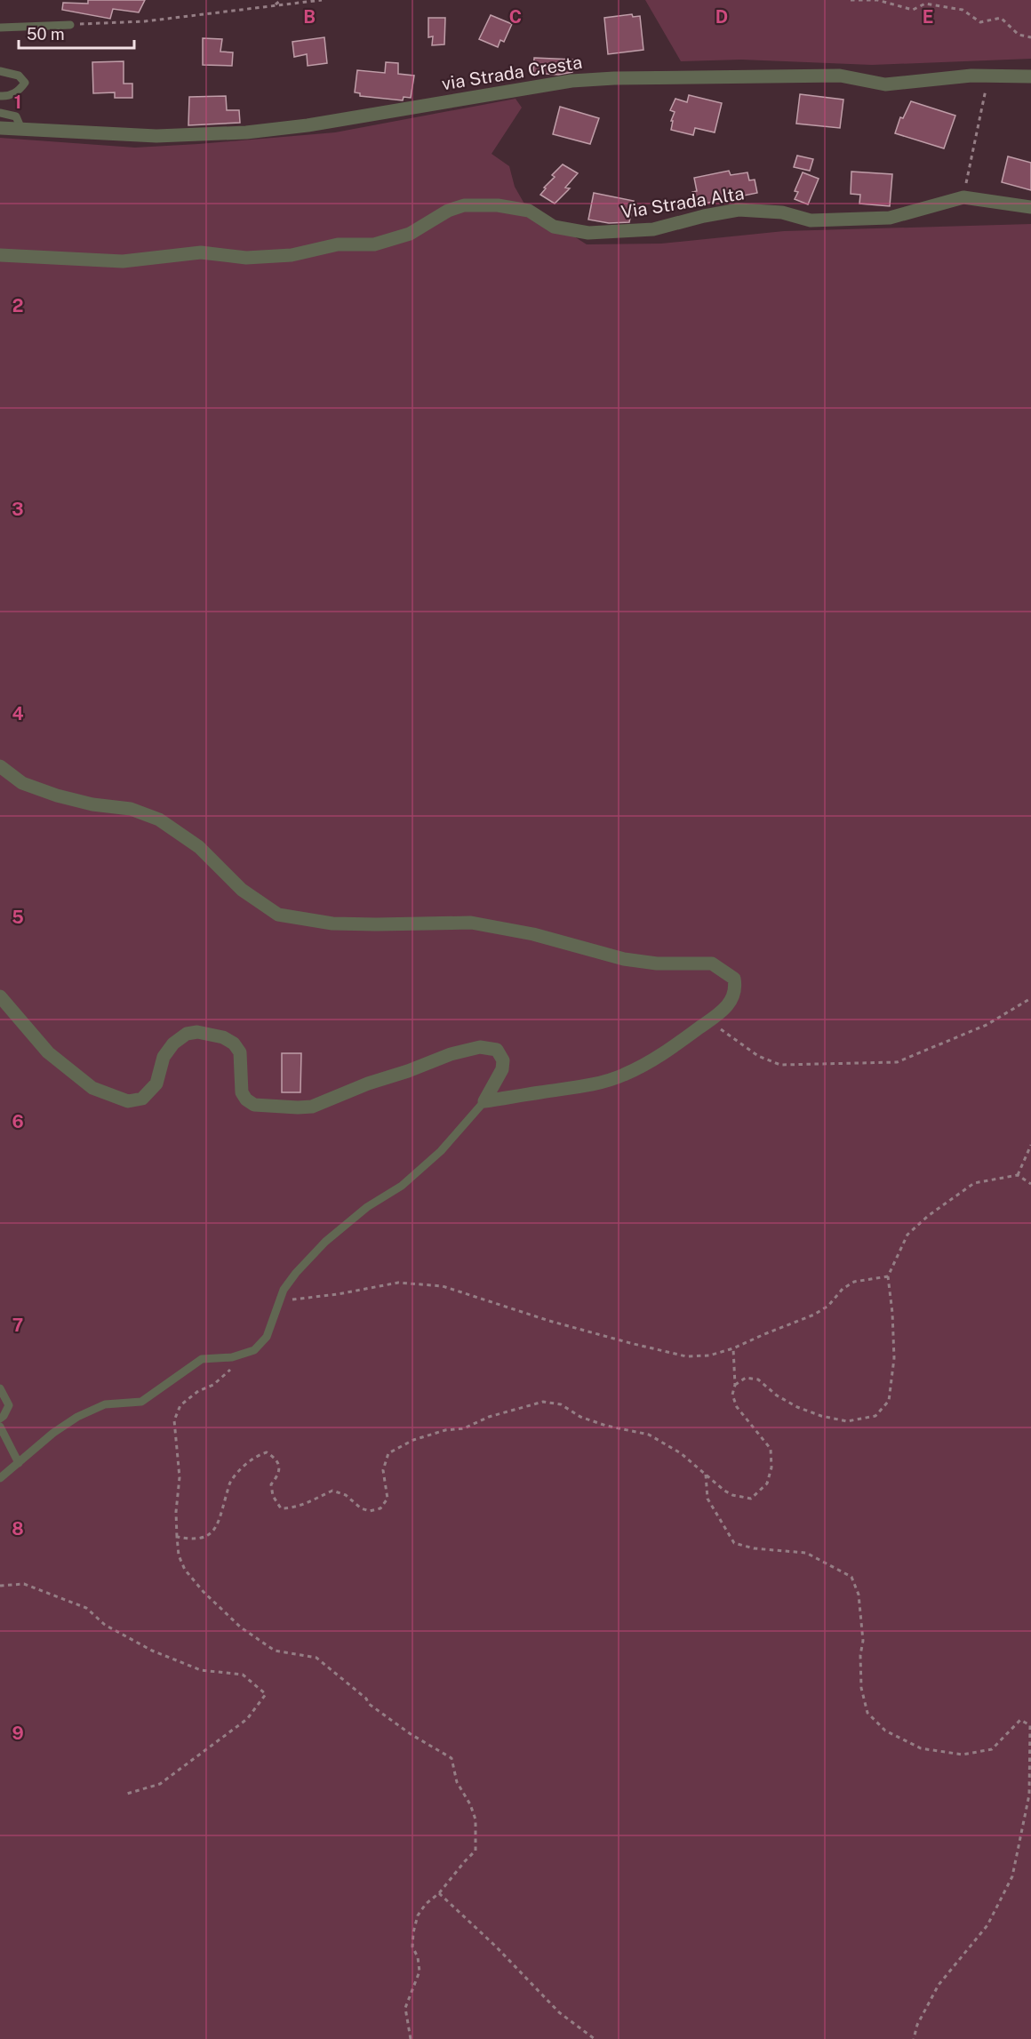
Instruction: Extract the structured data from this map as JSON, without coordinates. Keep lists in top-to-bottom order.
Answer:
{
  "streets": {
    "street": ["via Strada Cresta", "Via Strada Alta"]
  },
  "scale_bar": "50 m",
  "grid": {
    "columns": [
      "B",
      "C",
      "D",
      "E"
    ],
    "rows": [
      "1",
      "2",
      "3",
      "4",
      "5",
      "6",
      "7",
      "8",
      "9"
    ]
  }
}
